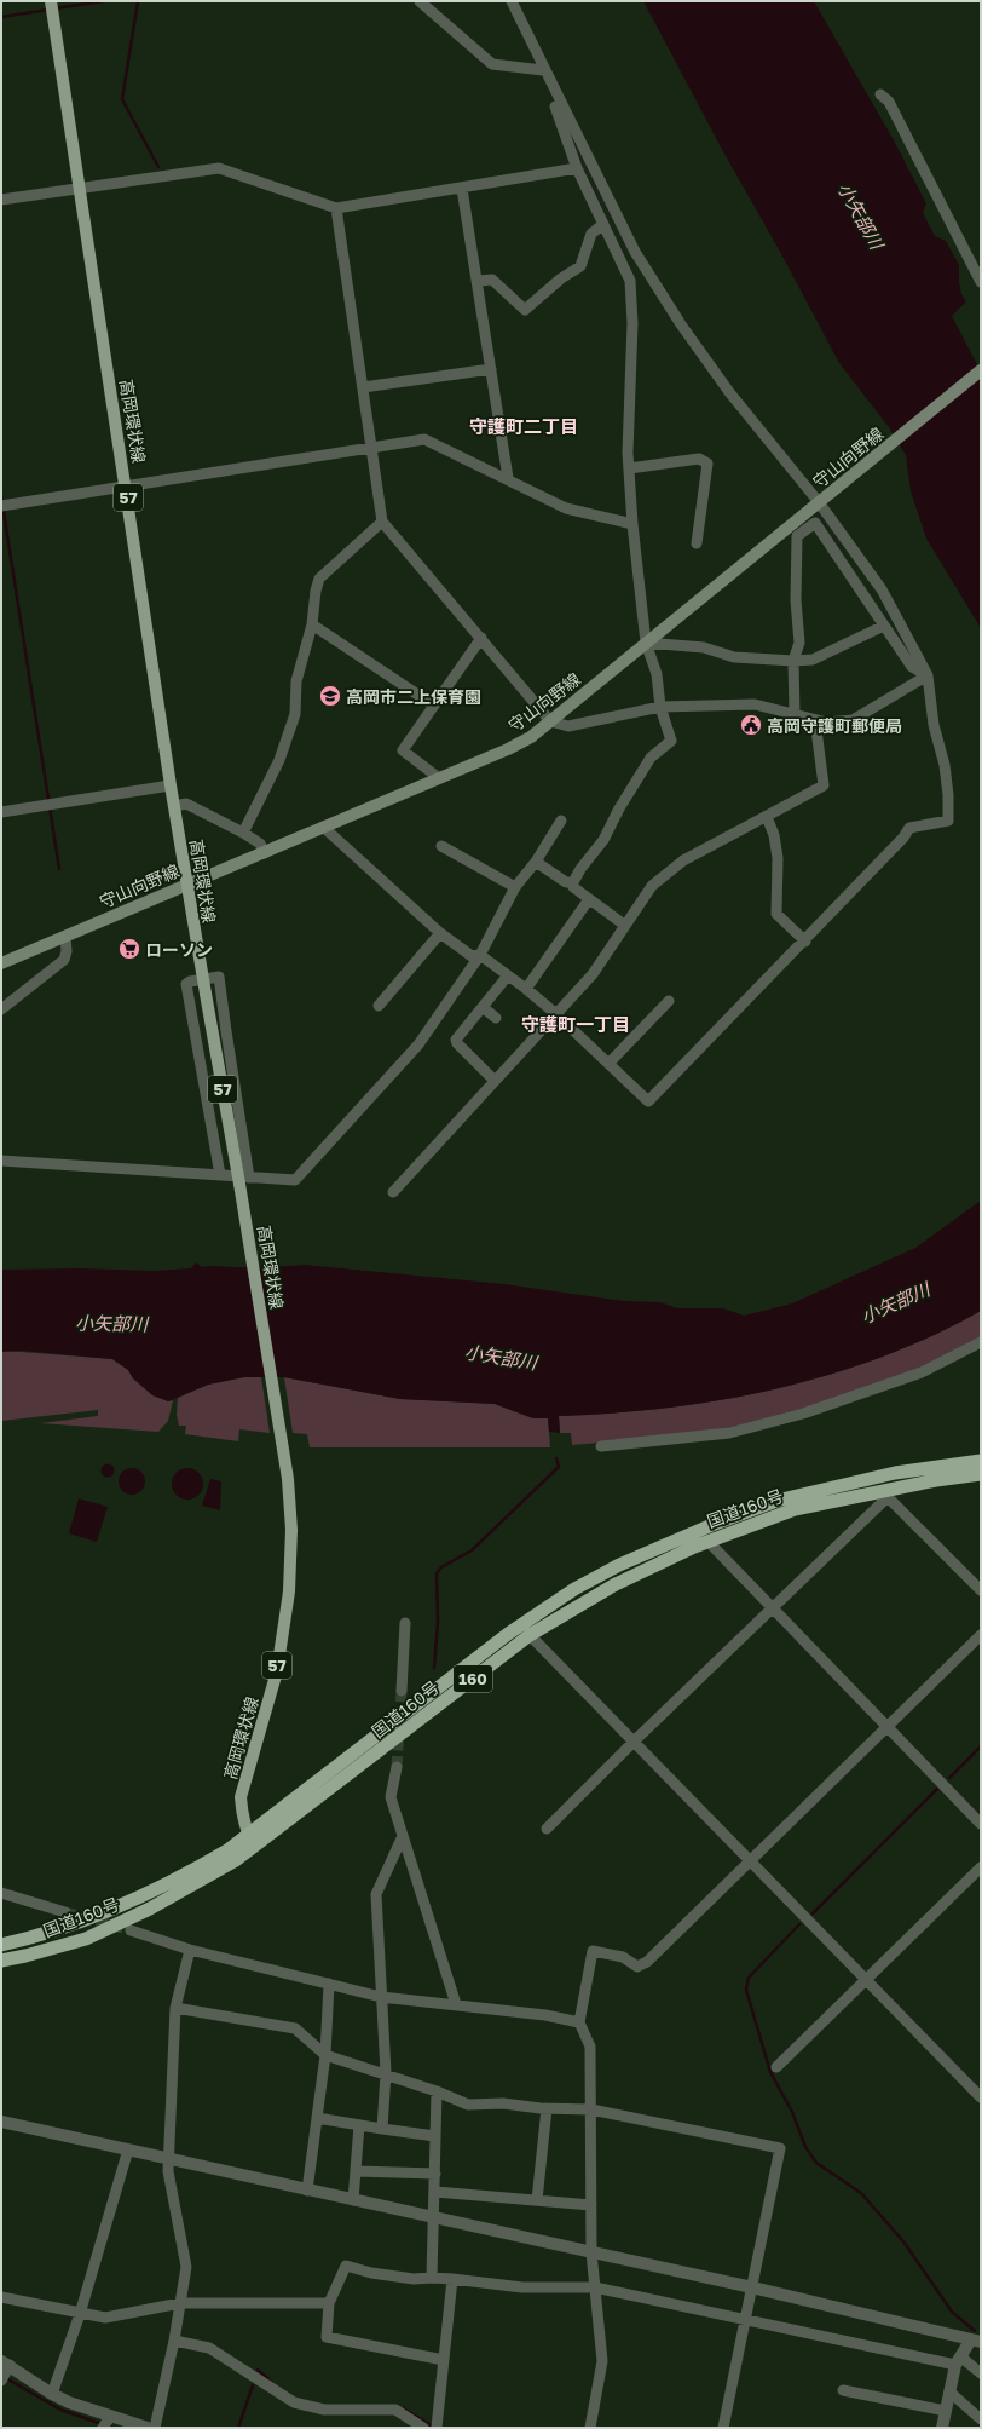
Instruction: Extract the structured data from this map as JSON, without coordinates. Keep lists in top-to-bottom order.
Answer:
{
  "streets": {
    "highway": ["国道160号", "160"],
    "main road": ["高岡環状線", "守山向野線", "57"]
  },
  "crossings": [
    ["高岡環状線", "守山向野線"],
    ["高岡環状線", "国道160号"]
  ],
  "districts": ["守護町二丁目", "守護町一丁目"],
  "water": ["小矢部川"],
  "places": {
    "school or university": ["高岡市二上保育園"],
    "public building": ["高岡守護町郵便局"],
    "supermarket": ["ローソン"]
  }
}
